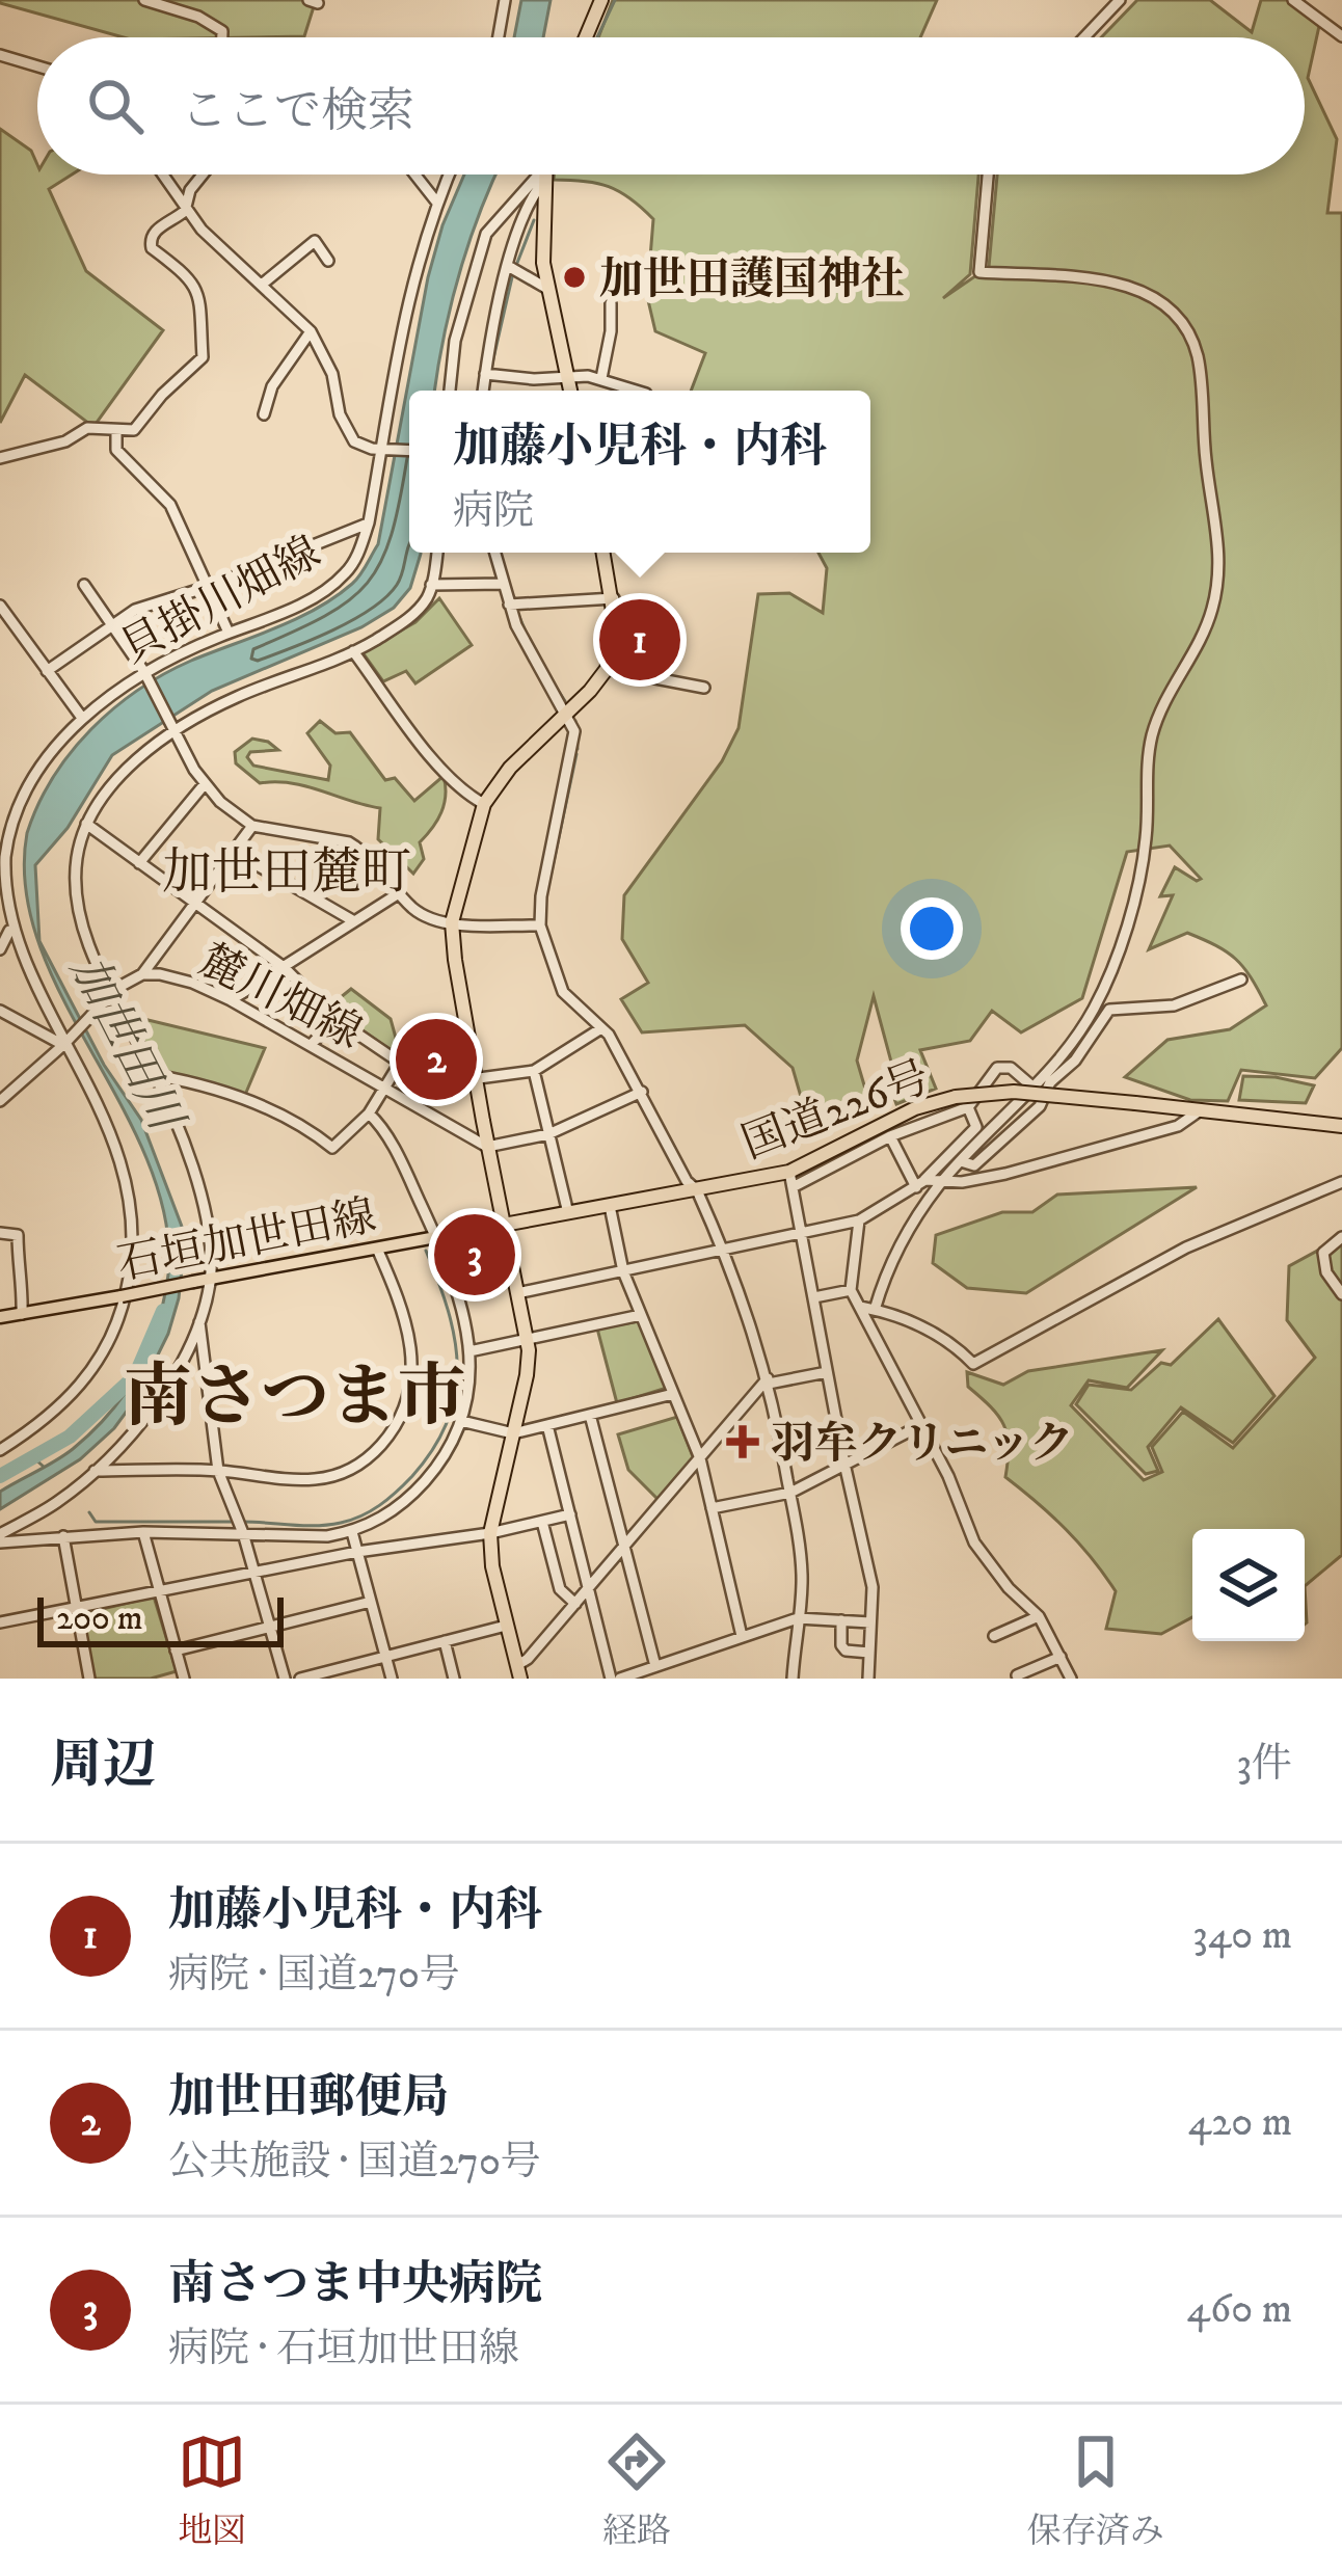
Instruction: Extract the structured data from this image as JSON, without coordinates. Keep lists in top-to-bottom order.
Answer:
{
  "streets": {
    "highway": ["国道226号"],
    "main road": ["石垣加世田線"],
    "street": ["貝掛川畑線", "麓川畑線"]
  },
  "crossings": [
    ["貝掛川畑線", "麓川畑線"],
    ["国道226号", "石垣加世田線"]
  ],
  "districts": ["加世田麓町", "南さつま市"],
  "water": ["加世田川"],
  "places": {
    "other": ["加世田護国神社"],
    "health": ["羽牟クリニック"]
  },
  "scale_bar": "200 m",
  "page": {
    "search": "ここで検索",
    "popup": ["加藤小児科・内科", "病院"],
    "pins": ["1", "2", "3"],
    "scale": "200 m",
    "heading": ["周辺", "3件"],
    "list": [
      {
        "mark": "1",
        "name": "加藤小児科・内科",
        "note": "病院 · 国道270号",
        "value": "340 m"
      },
      {
        "mark": "2",
        "name": "加世田郵便局",
        "note": "公共施設 · 国道270号",
        "value": "420 m"
      },
      {
        "mark": "3",
        "name": "南さつま中央病院",
        "note": "病院 · 石垣加世田線",
        "value": "460 m"
      }
    ],
    "nav": ["地図", "経路", "保存済み"]
  }
}
